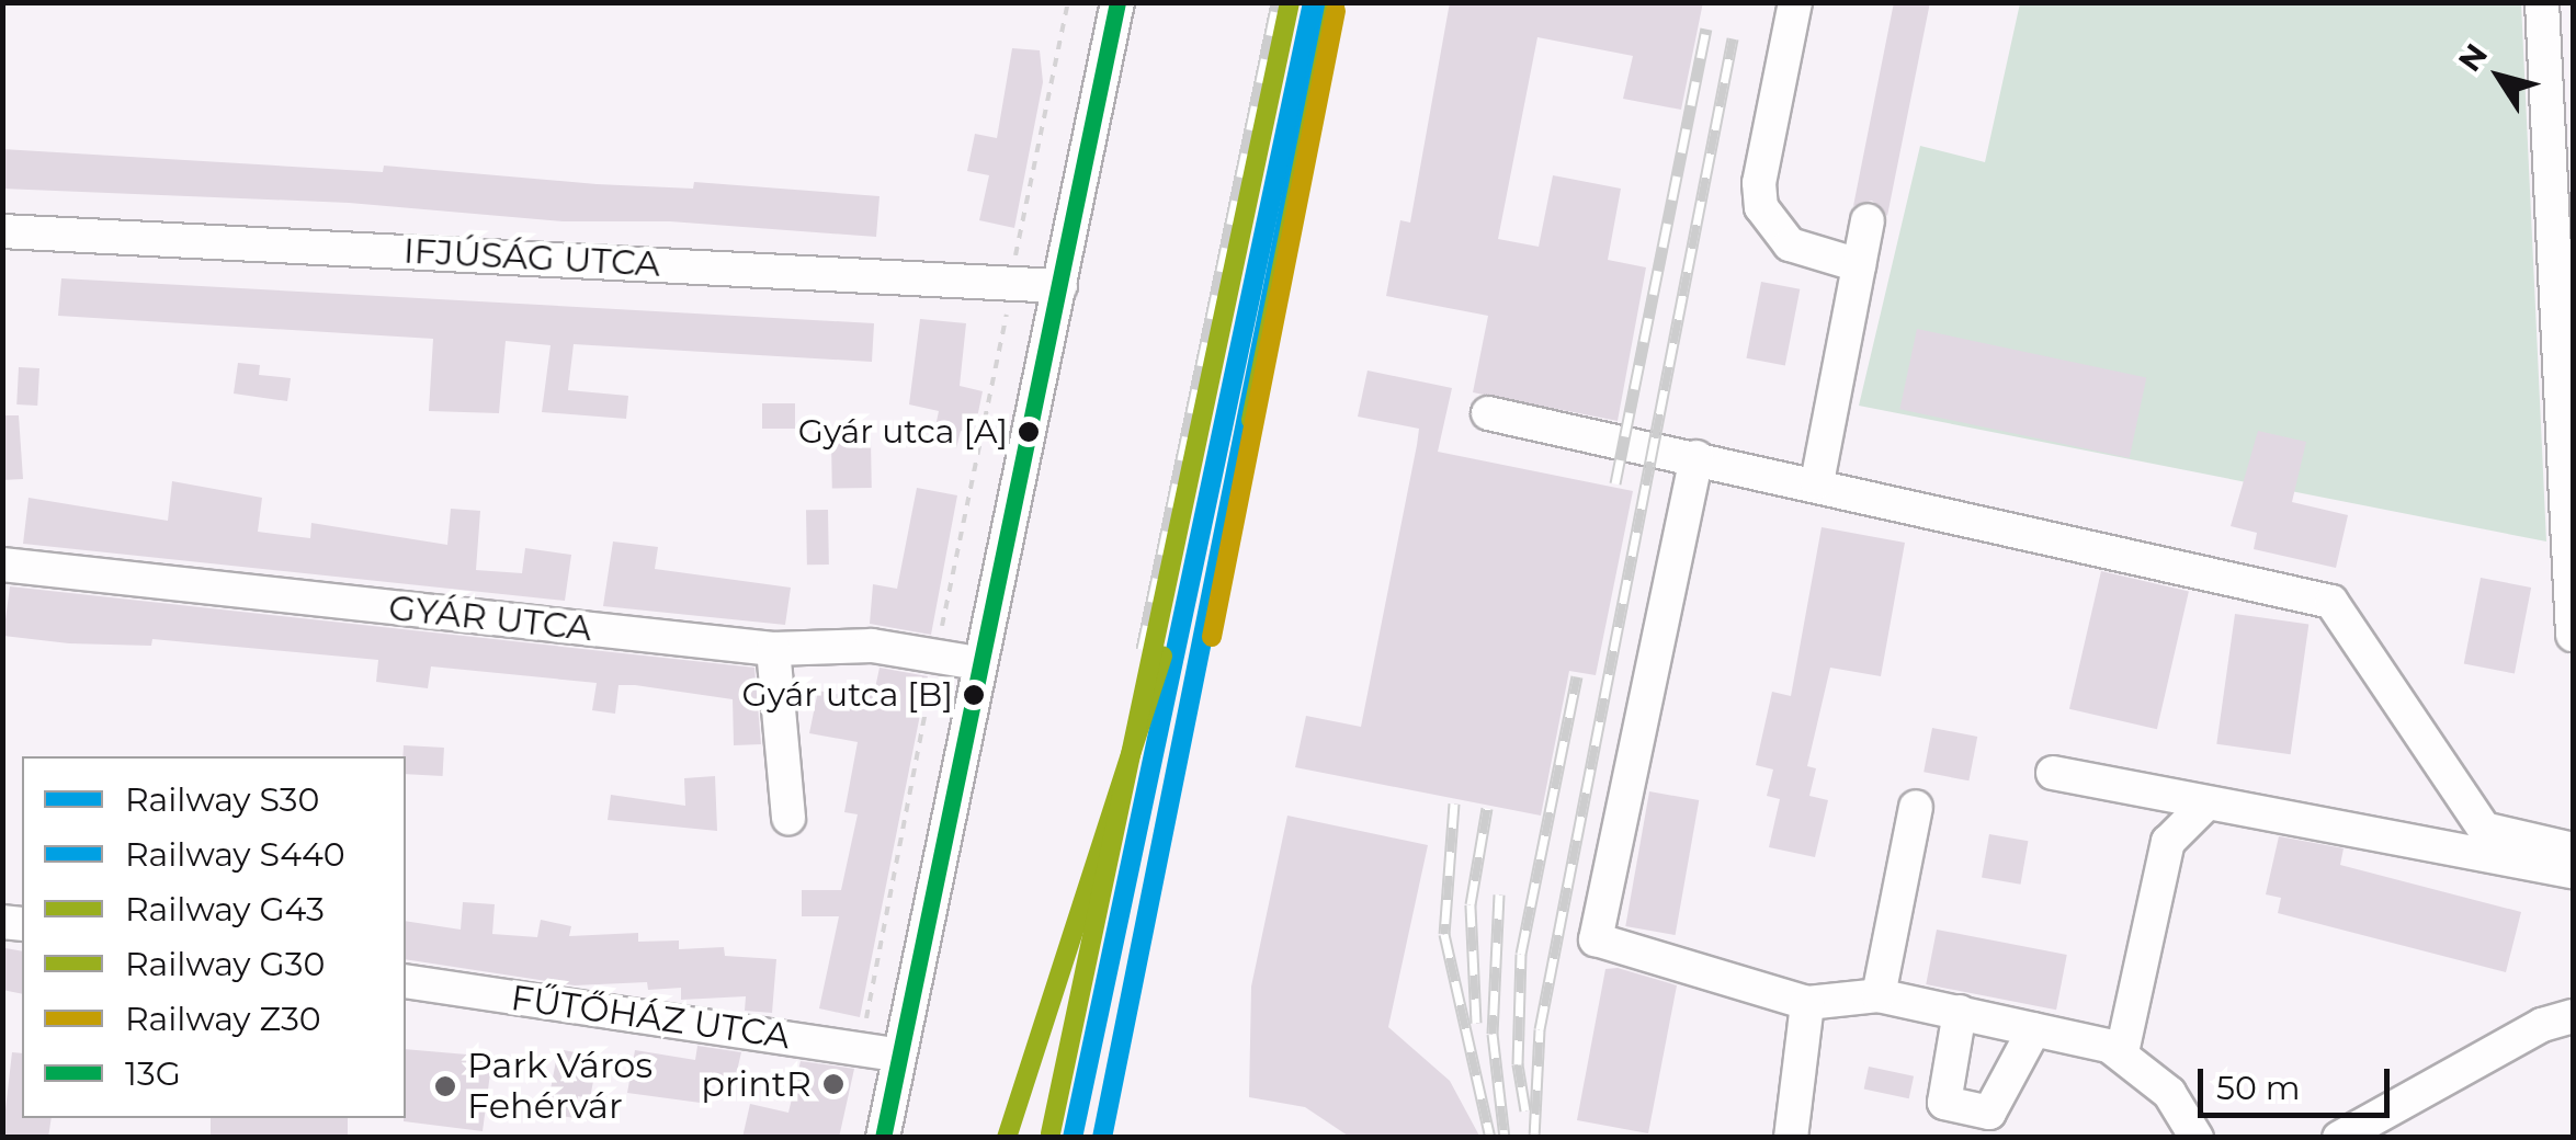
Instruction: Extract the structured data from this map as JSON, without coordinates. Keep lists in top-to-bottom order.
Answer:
{
  "streets": {
    "street": ["IFJÚSÁG UTCA", "GYÁR UTCA", "FŰTŐHÁZ UTCA"]
  },
  "places": [
    "Gyár utca [A]",
    "Gyár utca [B]",
    "printR",
    "Park Város Fehérvár"
  ],
  "lines": [
    "rail line S30",
    "rail line S440",
    "rail line G30",
    "transit line 13G",
    "rail line G43",
    "rail line Z30"
  ],
  "legend": [
    "Railway S30",
    "Railway S440",
    "Railway G43",
    "Railway G30",
    "Railway Z30",
    "13G"
  ],
  "scale_bar": "50 m",
  "north": "top left"
}
